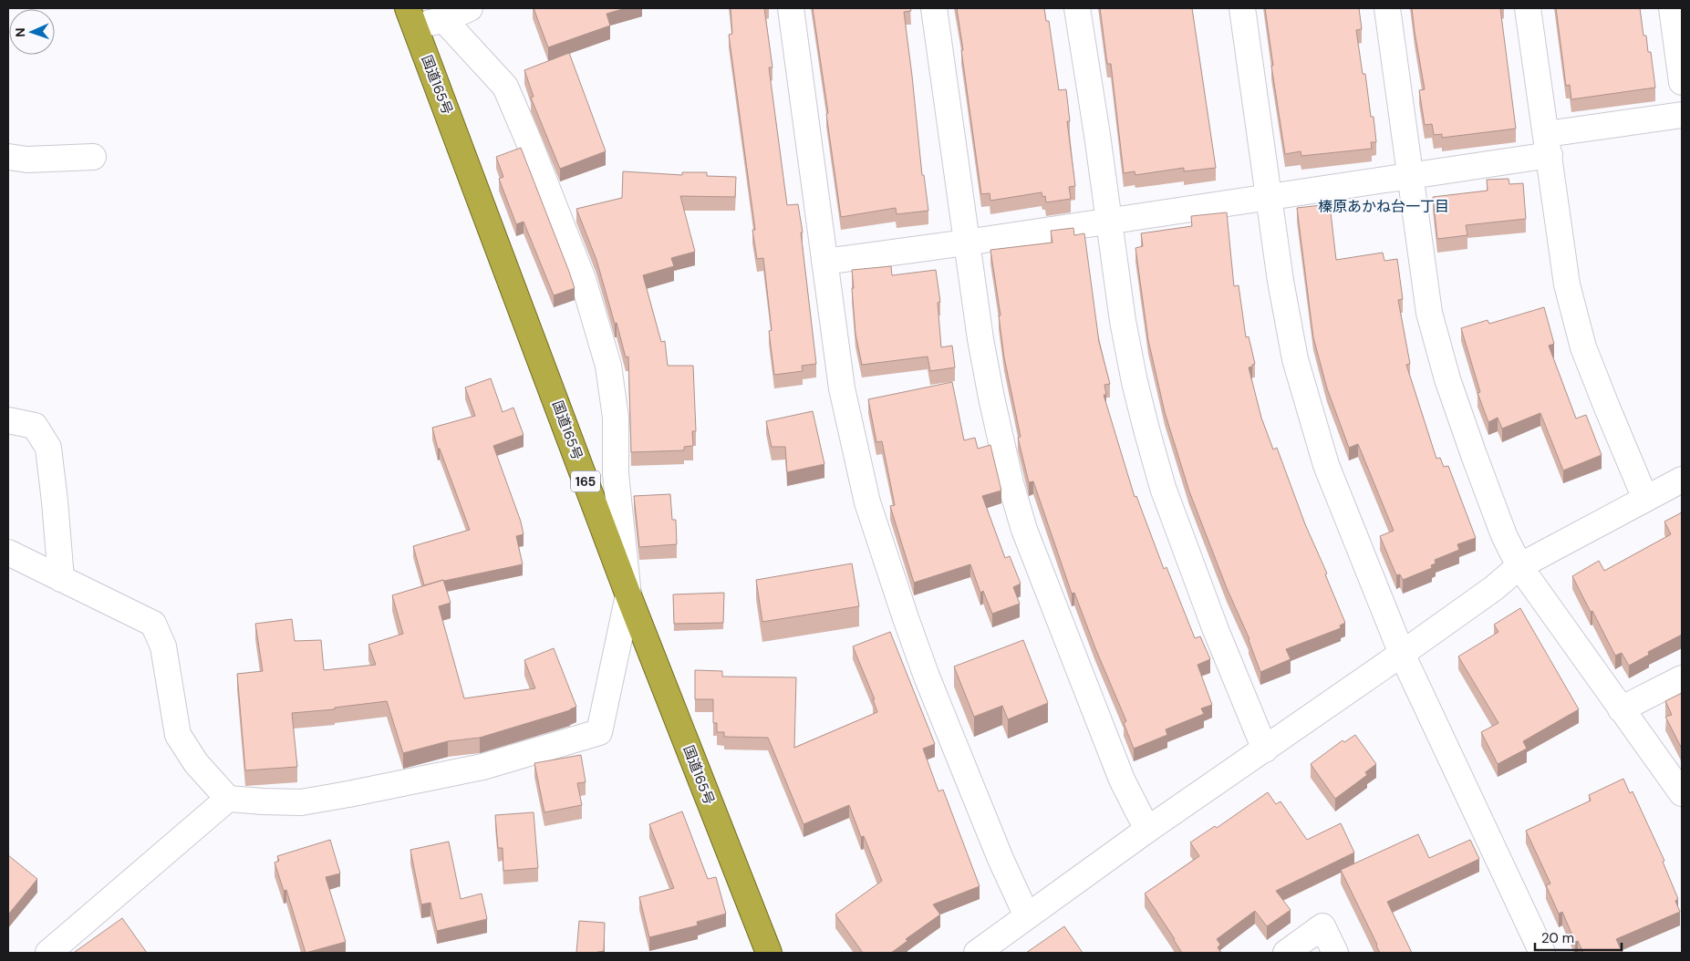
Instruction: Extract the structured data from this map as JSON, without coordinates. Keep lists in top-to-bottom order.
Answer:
{
  "streets": {
    "highway": ["国道165号", "165"]
  },
  "districts": ["榛原あかね台一丁目"],
  "scale_bar": "20 m",
  "north": "left"
}
